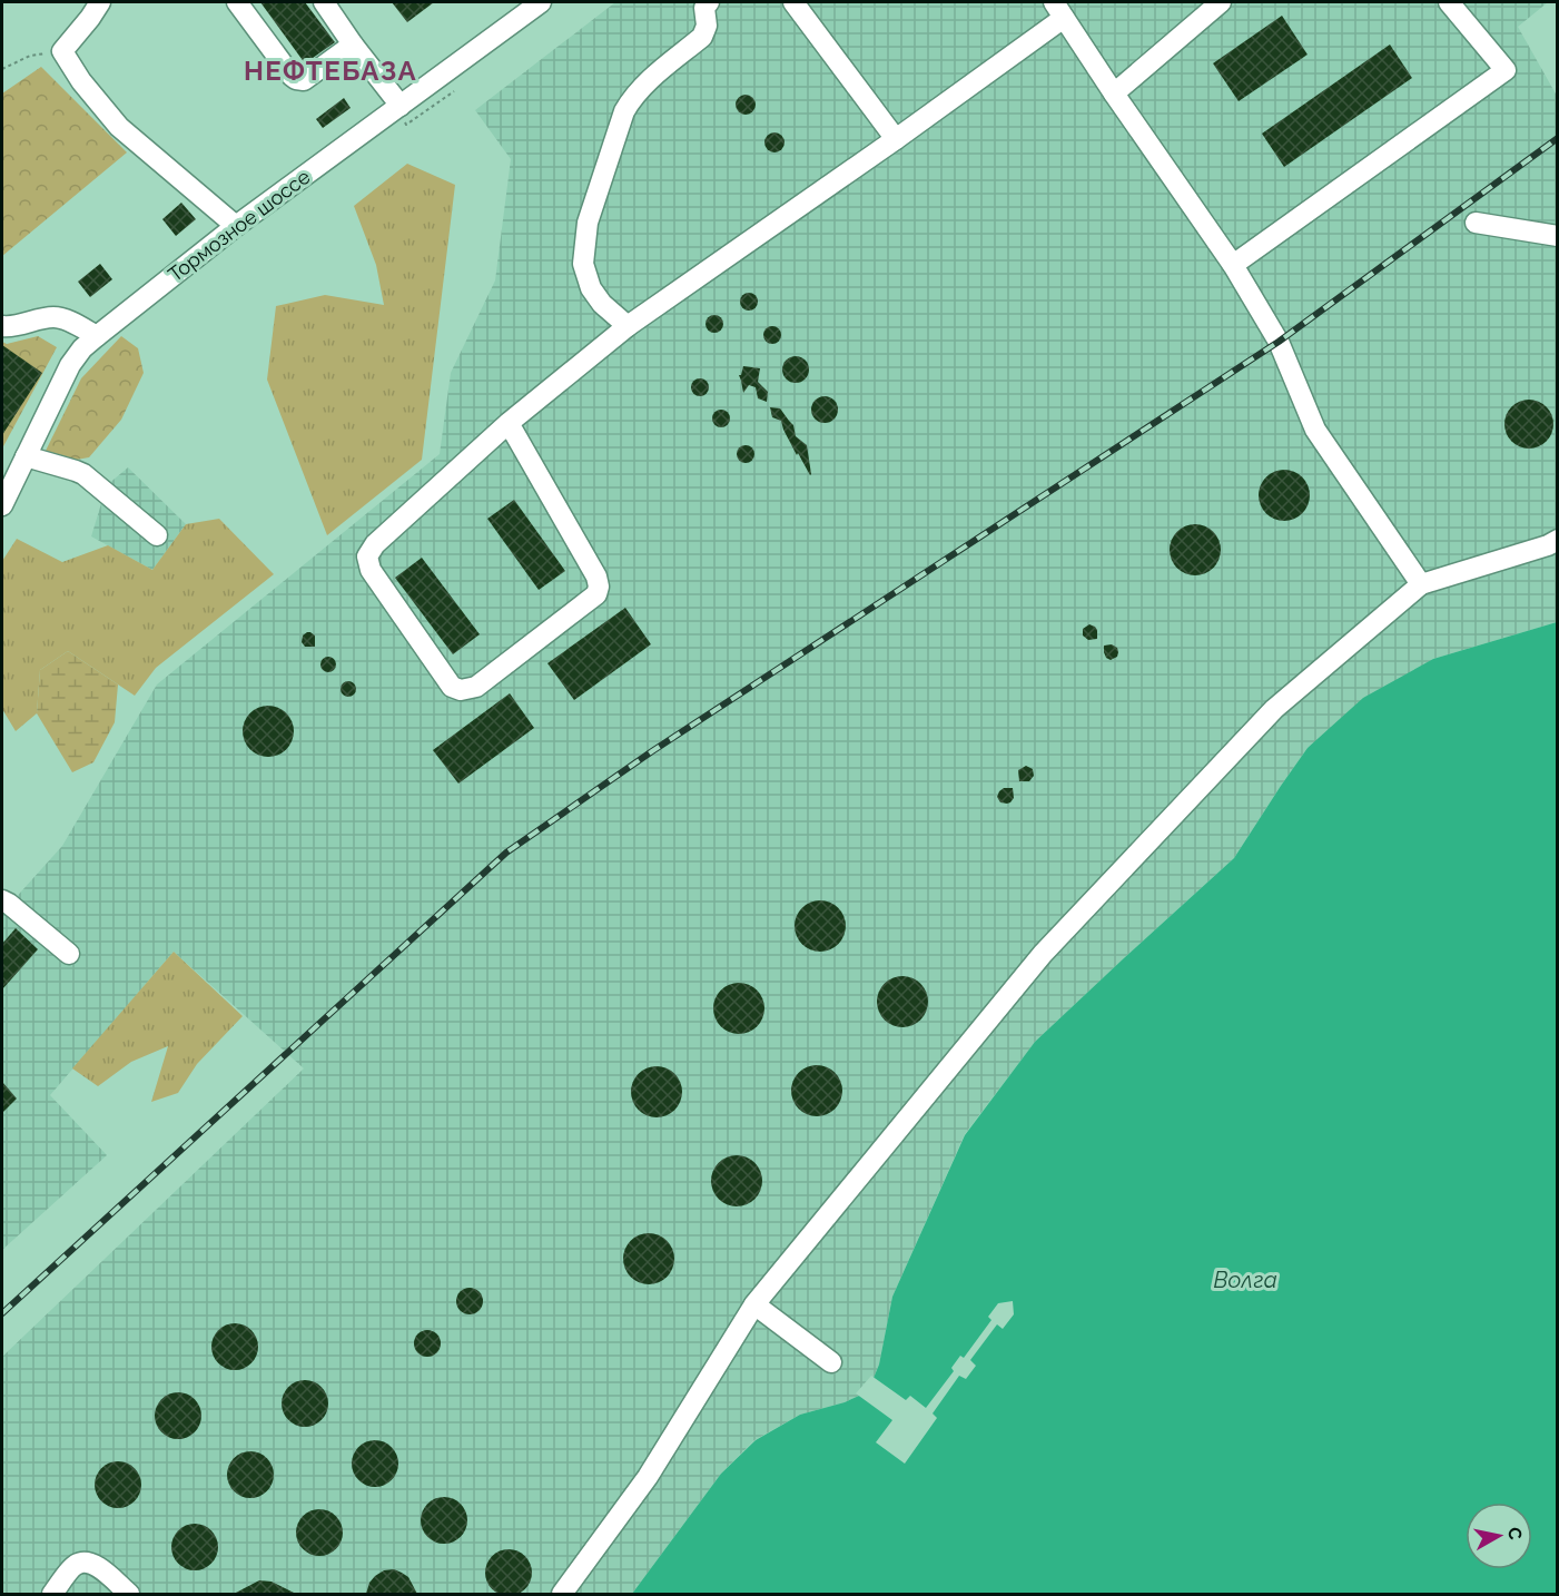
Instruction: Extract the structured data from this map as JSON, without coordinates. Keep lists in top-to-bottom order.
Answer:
{
  "streets": {
    "street": ["Тормозное шоссе"]
  },
  "districts": ["НЕФТЕБАЗА"],
  "water": ["Волга"],
  "north": "right"
}
